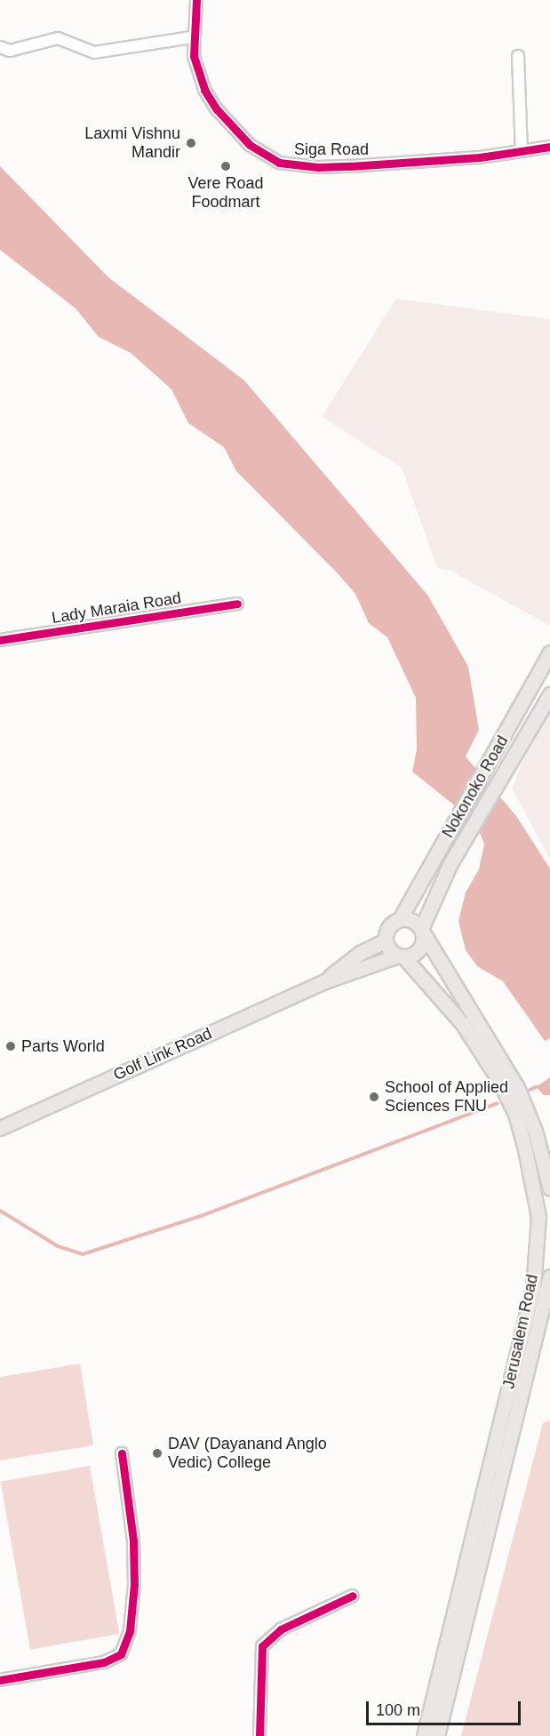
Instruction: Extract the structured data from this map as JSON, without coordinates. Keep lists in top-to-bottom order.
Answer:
{
  "streets": {
    "main road": ["Nokonoko Road", "Golf Link Road", "Jerusalem Road"],
    "street": ["Siga Road", "Lady Maraia Road"]
  },
  "crossings": [
    ["Nokonoko Road", "Golf Link Road"],
    ["Nokonoko Road", "Jerusalem Road"],
    ["Golf Link Road", "Jerusalem Road"]
  ],
  "places": [
    "Laxmi Vishnu Mandir",
    "Vere Road Foodmart",
    "Parts World",
    "School of Applied Sciences FNU",
    "DAV (Dayanand Anglo Vedic) College"
  ],
  "scale_bar": "100 m"
}
